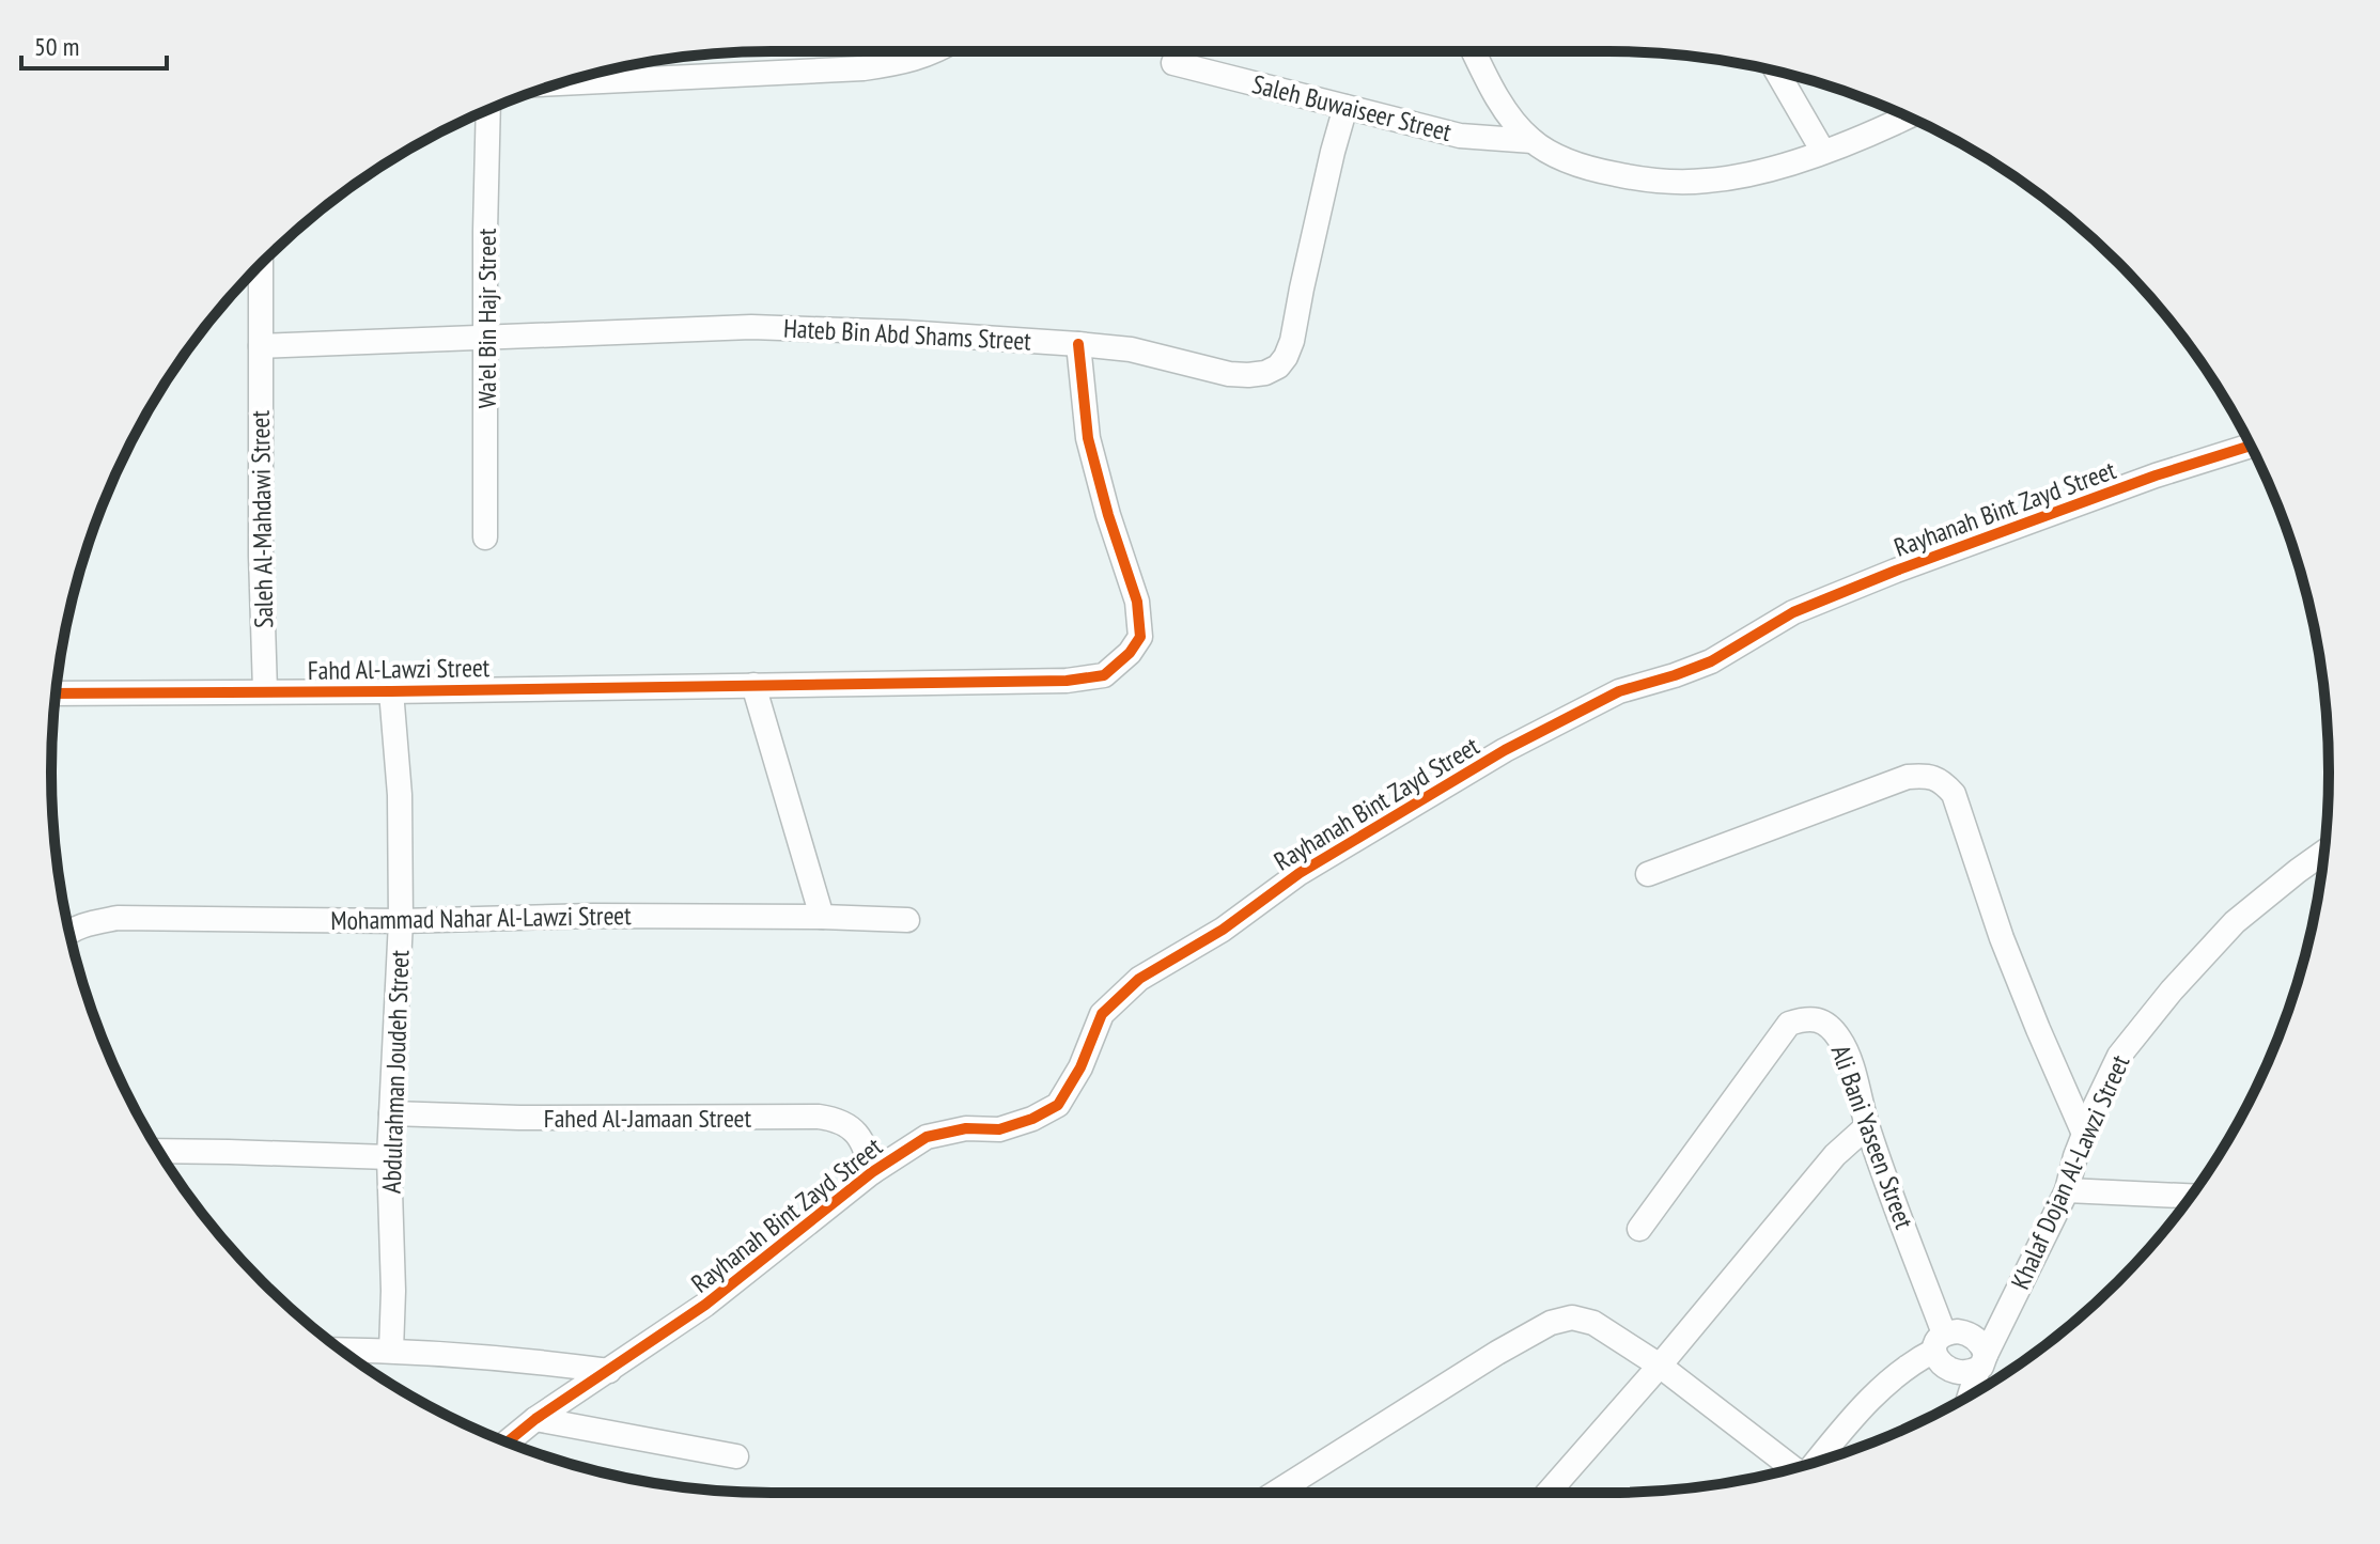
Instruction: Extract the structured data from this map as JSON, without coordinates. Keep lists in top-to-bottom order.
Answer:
{
  "streets": {
    "street": [
      "Saleh Buwaiseer Street",
      "Wa'el Bin Hajr Street",
      "Hateb Bin Abd Shams Street",
      "Rayhanah Bint Zayd Street",
      "Saleh Al-Mahdawi Street",
      "Fahd Al-Lawzi Street",
      "Mohammad Nahar Al-Lawzi Street",
      "Abdulrahman Joudeh Street",
      "Fahed Al-Jamaan Street",
      "Ali Bani Yaseen Street",
      "Khalaf Dojan Al-Lawzi Street"
    ]
  },
  "crossings": [
    ["Saleh Buwaiseer Street", "Hateb Bin Abd Shams Street"],
    ["Wa'el Bin Hajr Street", "Hateb Bin Abd Shams Street"],
    ["Hateb Bin Abd Shams Street", "Saleh Al-Mahdawi Street"],
    ["Hateb Bin Abd Shams Street", "Fahd Al-Lawzi Street"],
    ["Rayhanah Bint Zayd Street", "Fahed Al-Jamaan Street"],
    ["Saleh Al-Mahdawi Street", "Fahd Al-Lawzi Street"],
    ["Fahd Al-Lawzi Street", "Abdulrahman Joudeh Street"],
    ["Mohammad Nahar Al-Lawzi Street", "Abdulrahman Joudeh Street"],
    ["Abdulrahman Joudeh Street", "Fahed Al-Jamaan Street"],
    ["Ali Bani Yaseen Street", "Khalaf Dojan Al-Lawzi Street"]
  ],
  "scale_bar": "50 m"
}
